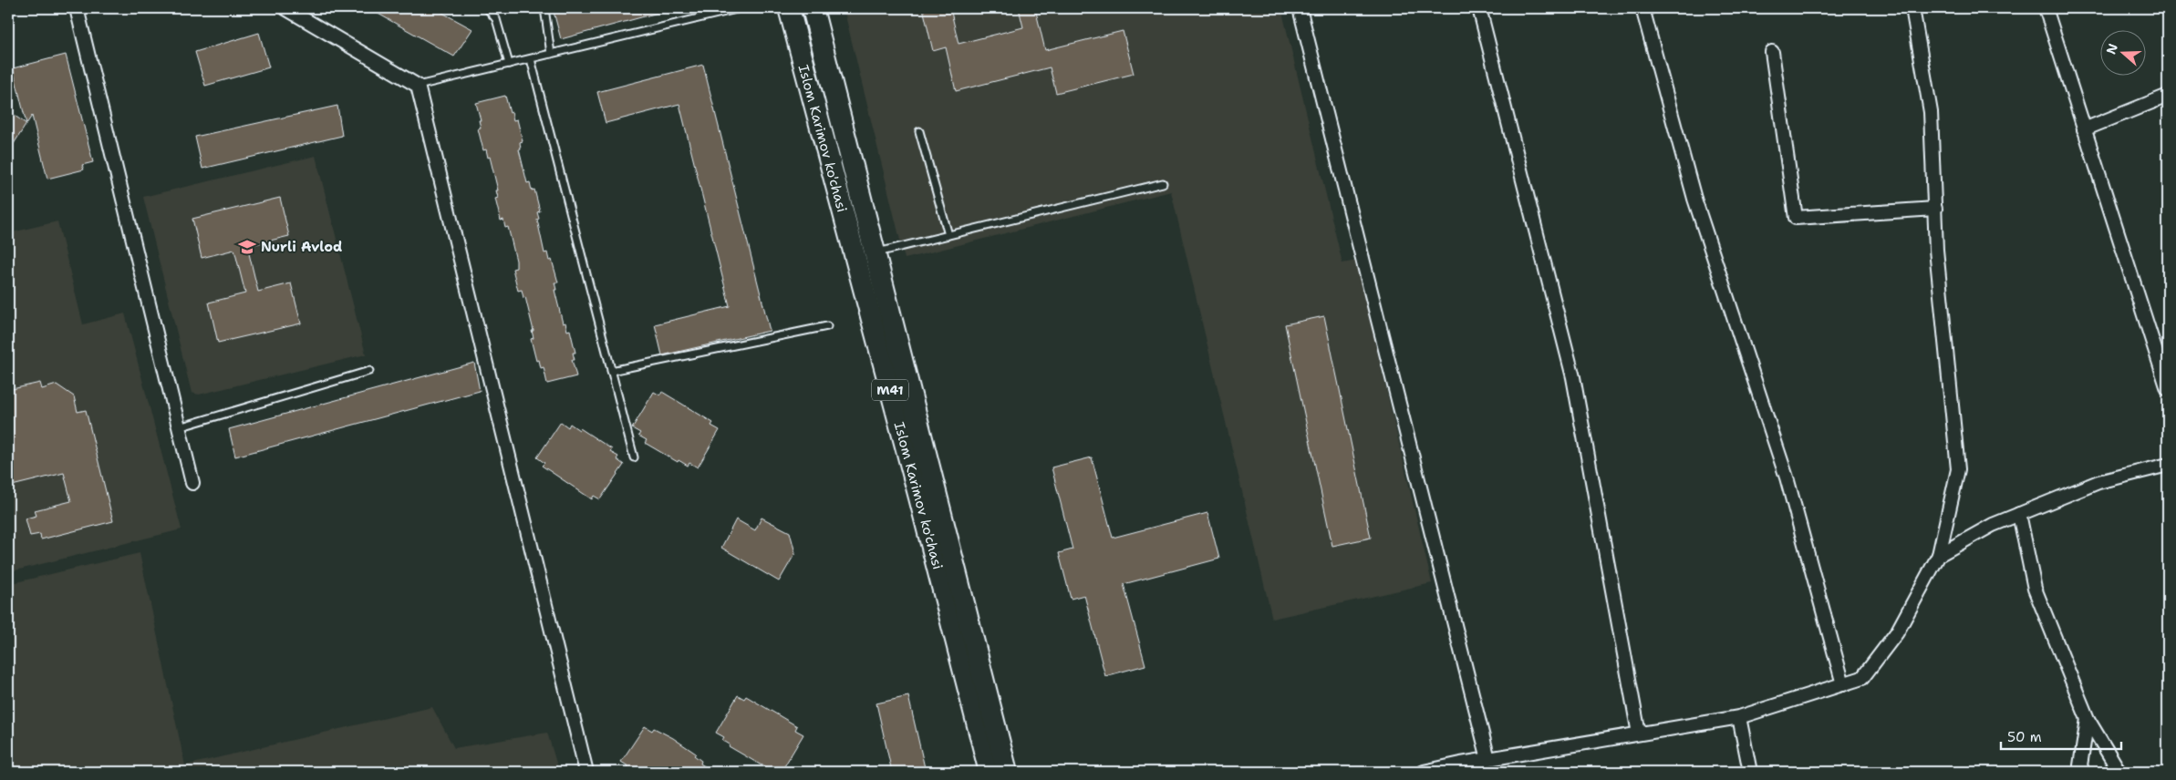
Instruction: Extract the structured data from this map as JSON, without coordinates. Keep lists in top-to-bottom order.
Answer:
{
  "streets": {
    "main road": ["Islom Karimov ko'chasi", "M41"]
  },
  "places": {
    "school or university": ["Nurli Avlod"]
  },
  "scale_bar": "50 m",
  "north": "left"
}
